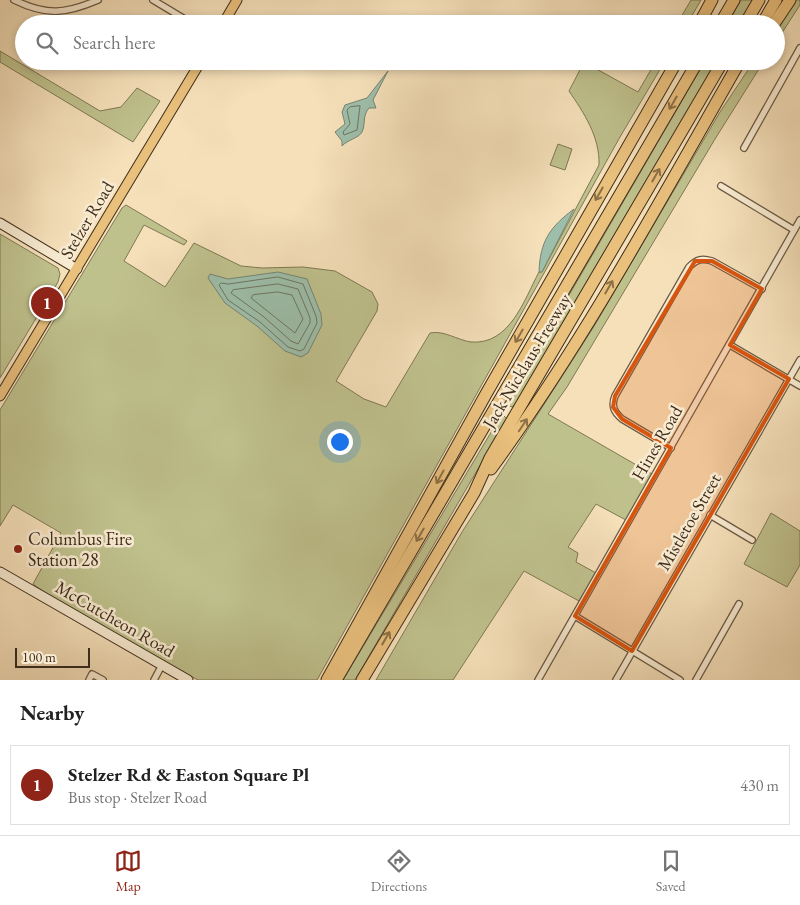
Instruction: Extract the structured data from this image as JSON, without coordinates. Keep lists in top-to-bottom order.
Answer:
{
  "streets": {
    "highway": ["Jack Nicklaus Freeway"],
    "main road": ["Stelzer Road", "McCutcheon Road"],
    "street": ["Hines Road", "Mistletoe Street"]
  },
  "places": ["Columbus Fire Station 28"],
  "scale_bar": "100 m",
  "page": {
    "search": "Search here",
    "pins": "1",
    "scale": "100 m",
    "heading": "Nearby",
    "list": [
      {
        "mark": "1",
        "name": "Stelzer Rd & Easton Square Pl",
        "note": "Bus stop · Stelzer Road",
        "value": "430 m"
      }
    ],
    "nav": ["Map", "Directions", "Saved"]
  }
}
